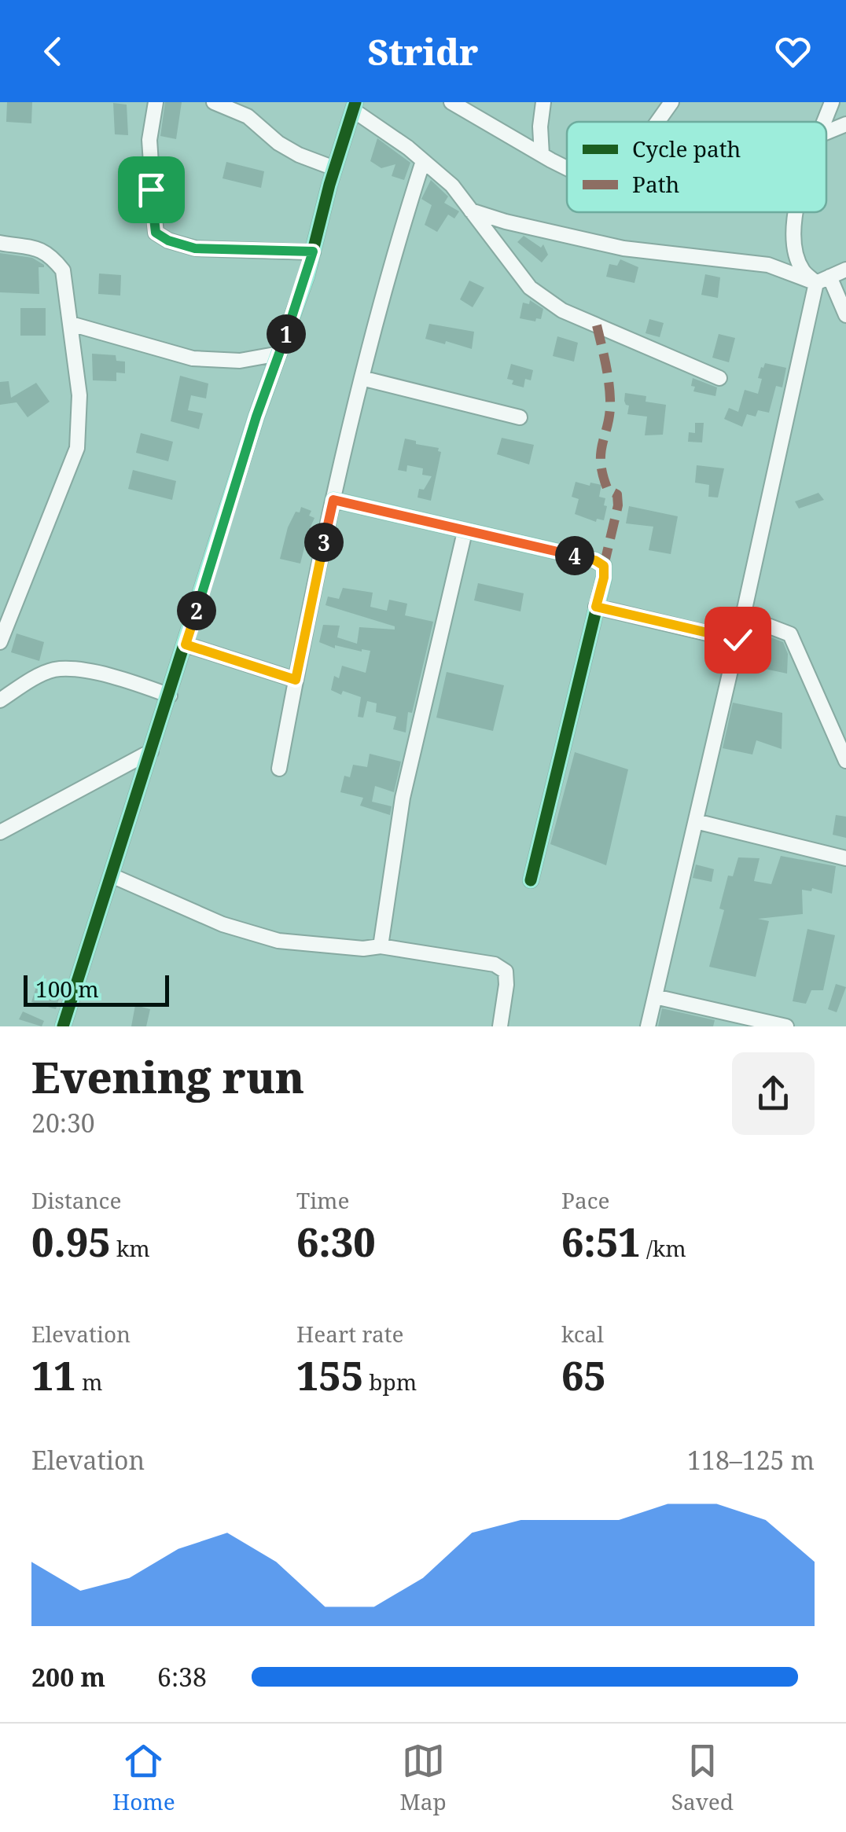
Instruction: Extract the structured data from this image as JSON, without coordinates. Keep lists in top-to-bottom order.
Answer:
{
  "legend": ["Cycle path", "Path"],
  "scale_bar": "100 m",
  "page": {
    "header": "Stridr",
    "pins": [
      "1",
      "3",
      "4",
      "2"
    ],
    "scale": "100 m",
    "heading": ["Evening run", "20:30"],
    "stats": [
      ["Distance", "0.95 km"],
      ["Time", "6:30"],
      ["Pace", "6:51 /km"],
      ["Elevation", "11 m"],
      ["Heart rate", "155 bpm"],
      ["kcal", "65"]
    ],
    "chart": ["Elevation", "118–125 m"],
    "list": [
      {
        "name": "200 m",
        "note": "6:38"
      }
    ],
    "tabs": ["Home", "Map", "Saved"]
  }
}
